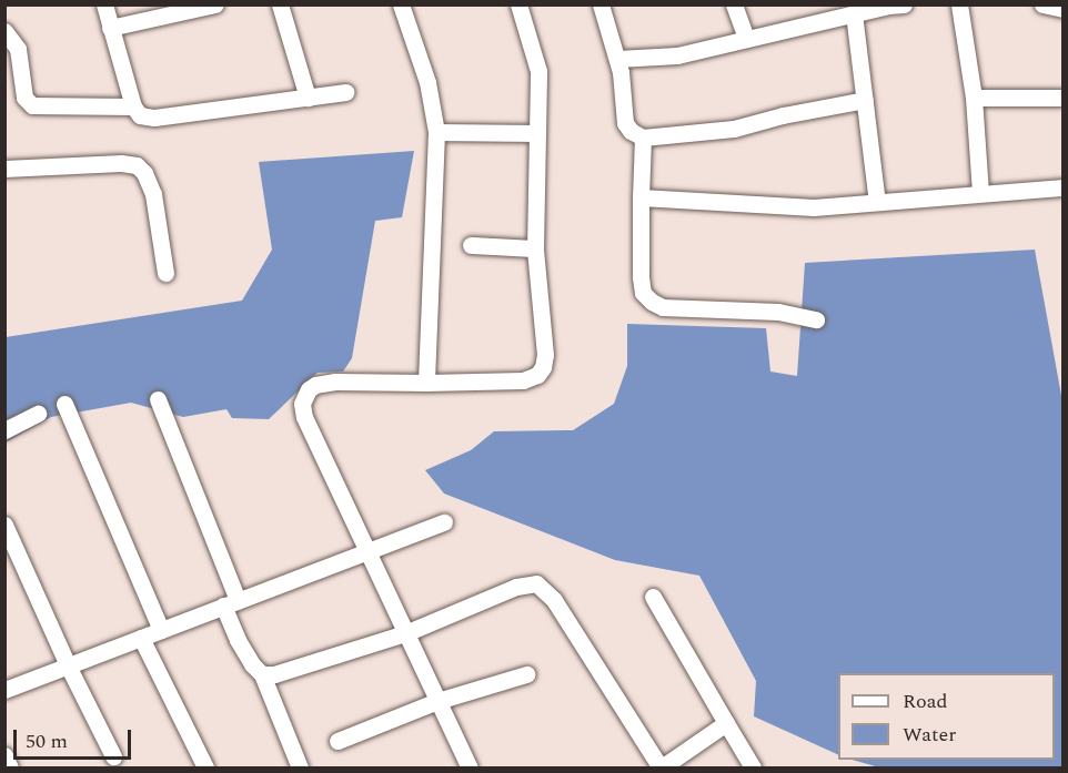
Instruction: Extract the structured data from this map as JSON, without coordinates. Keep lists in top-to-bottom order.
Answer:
{
  "legend": ["Road", "Water"],
  "scale_bar": "50 m"
}
